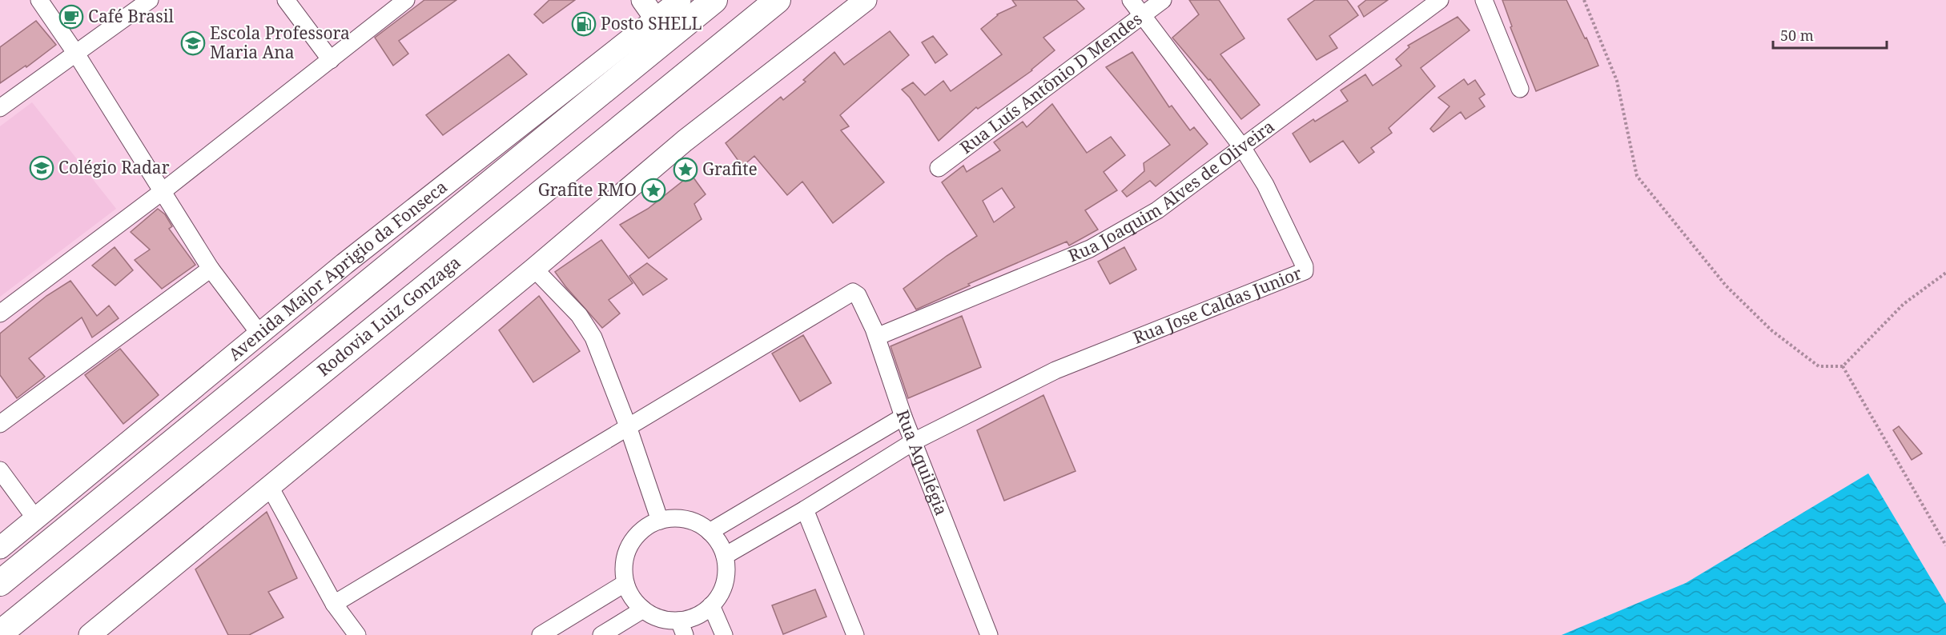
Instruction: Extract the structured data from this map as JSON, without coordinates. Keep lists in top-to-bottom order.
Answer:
{
  "streets": {
    "highway": ["Rodovia Luiz Gonzaga"],
    "main road": ["Avenida Major Aprigio da Fonseca"],
    "street": [
      "Rua Luís Antônio D Mendes",
      "Rua Joaquim Alves de Oliveira",
      "Rua Jose Caldas Junior",
      "Rua Aquilégia"
    ]
  },
  "crossings": [
    ["Rua Luís Antônio D Mendes", "Rua Jose Caldas Junior"],
    ["Rua Joaquim Alves de Oliveira", "Rua Jose Caldas Junior"],
    ["Rua Joaquim Alves de Oliveira", "Rua Aquilégia"],
    ["Rua Jose Caldas Junior", "Rua Aquilégia"]
  ],
  "places": {
    "cafe": ["Café Brasil"],
    "fuel station": ["Posto SHELL"],
    "school or university": ["Escola Professora Maria Ana", "Colégio Radar"],
    "place": ["Grafite", "Grafite RMO"]
  },
  "scale_bar": "50 m"
}
